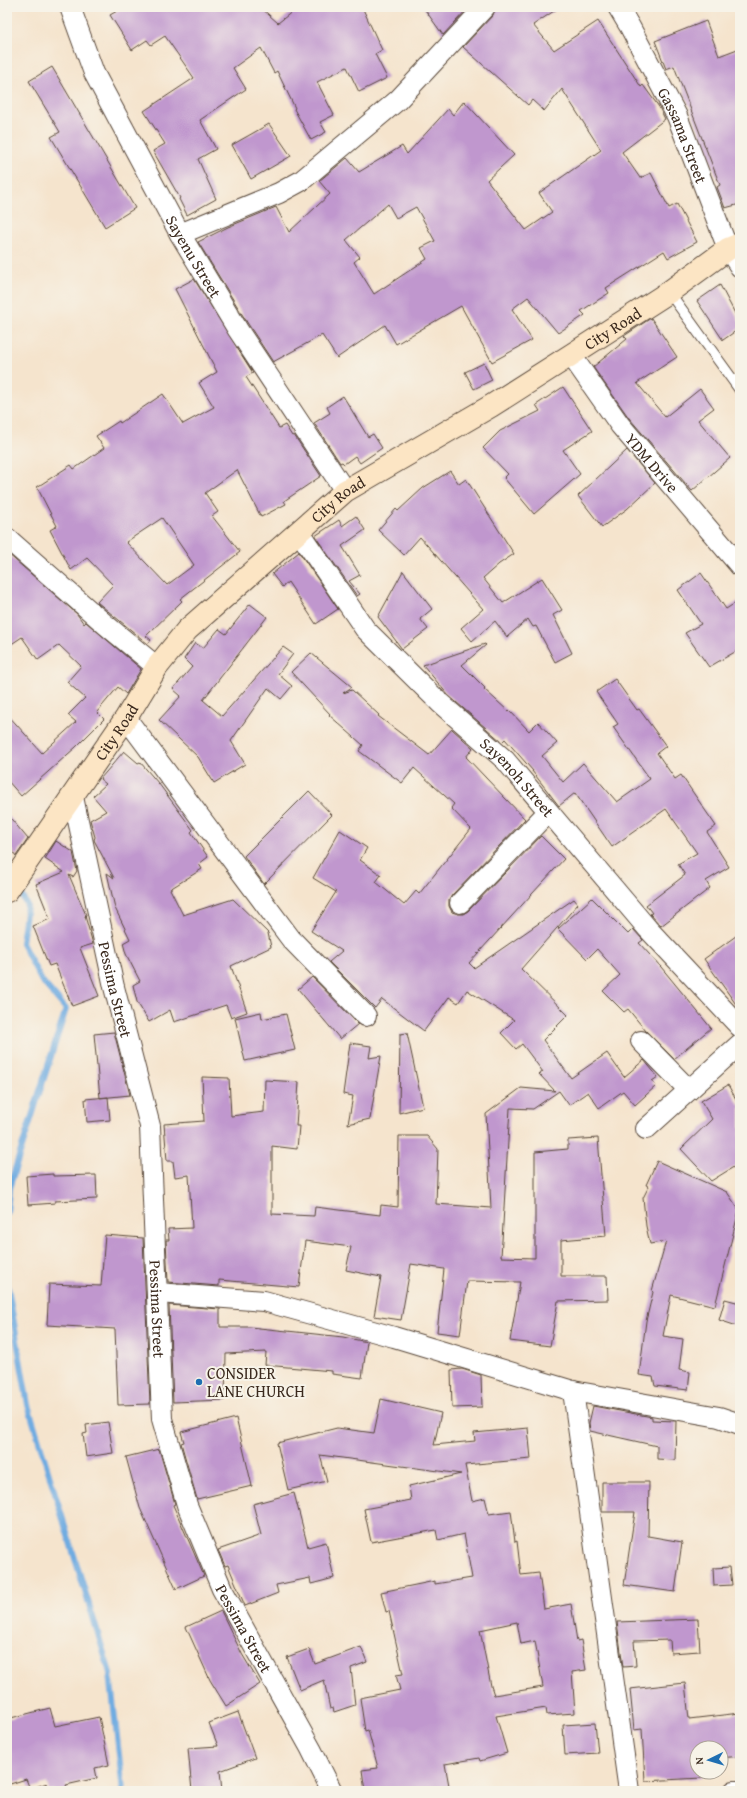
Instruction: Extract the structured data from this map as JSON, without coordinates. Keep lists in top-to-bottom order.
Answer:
{
  "streets": {
    "main road": ["City Road"],
    "street": [
      "Gassama Street",
      "Sayenu Street",
      "YDM Drive",
      "Sayenoh Street",
      "Pessima Street"
    ]
  },
  "crossings": [
    ["Gassama Street", "City Road"],
    ["Sayenu Street", "City Road"],
    ["City Road", "YDM Drive"],
    ["City Road", "Sayenoh Street"],
    ["City Road", "Pessima Street"]
  ],
  "places": ["CONSIDER LANE CHURCH"],
  "north": "left"
}
